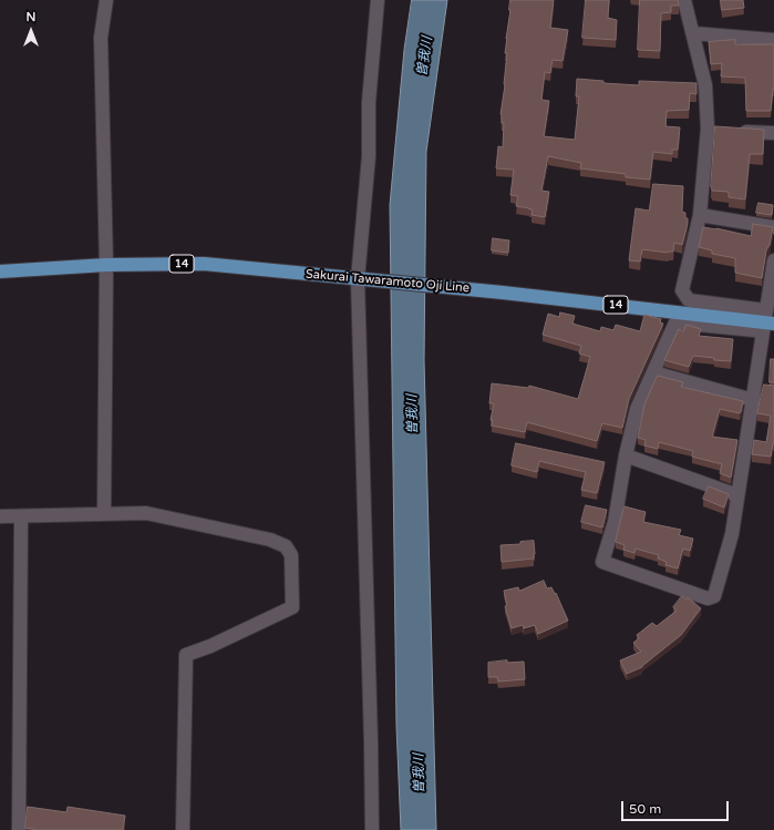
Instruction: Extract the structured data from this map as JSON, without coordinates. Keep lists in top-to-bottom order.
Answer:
{
  "streets": {
    "main road": ["14", "Sakurai Tawaramoto Oji Line"]
  },
  "water": ["曽我川"],
  "scale_bar": "50 m",
  "north": "top"
}
